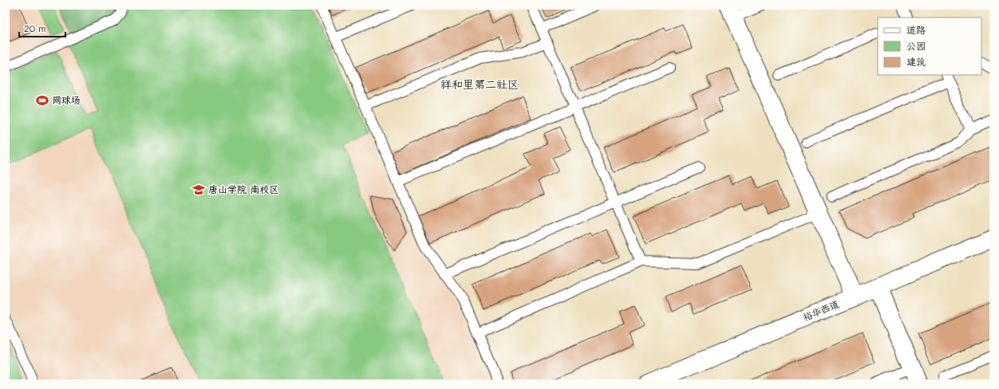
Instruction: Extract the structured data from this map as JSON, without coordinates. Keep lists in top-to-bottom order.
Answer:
{
  "streets": {
    "street": ["裕华西道"]
  },
  "districts": ["祥和里第二社区"],
  "places": {
    "sports": ["网球场"],
    "school or university": ["唐山学院 南校区"]
  },
  "legend": ["道路", "公园", "建筑"],
  "scale_bar": "20 m"
}
